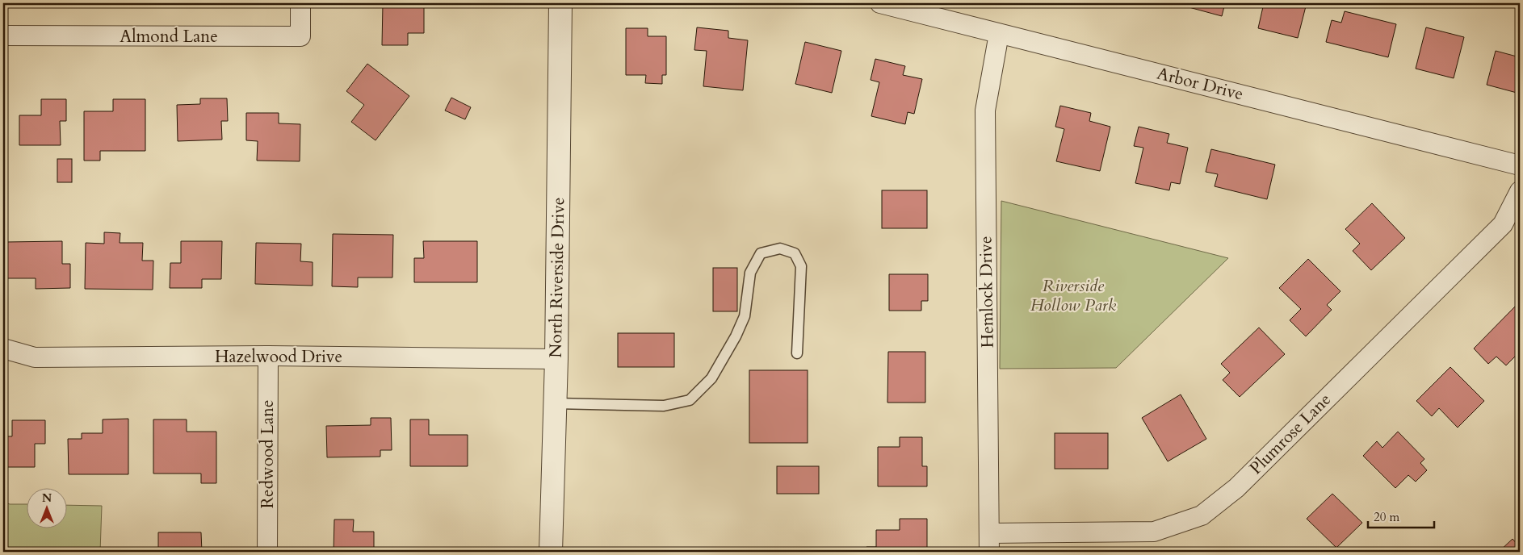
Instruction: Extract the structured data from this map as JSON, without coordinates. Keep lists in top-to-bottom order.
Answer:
{
  "streets": {
    "street": [
      "Almond Lane",
      "Arbor Drive",
      "North Riverside Drive",
      "Hemlock Drive",
      "Hazelwood Drive",
      "Plumrose Lane",
      "Redwood Lane"
    ]
  },
  "crossings": [
    ["Arbor Drive", "Hemlock Drive"],
    ["North Riverside Drive", "Hazelwood Drive"],
    ["Hemlock Drive", "Plumrose Lane"],
    ["Hazelwood Drive", "Redwood Lane"]
  ],
  "parks": ["Riverside Hollow Park"],
  "scale_bar": "20 m",
  "north": "top"
}
